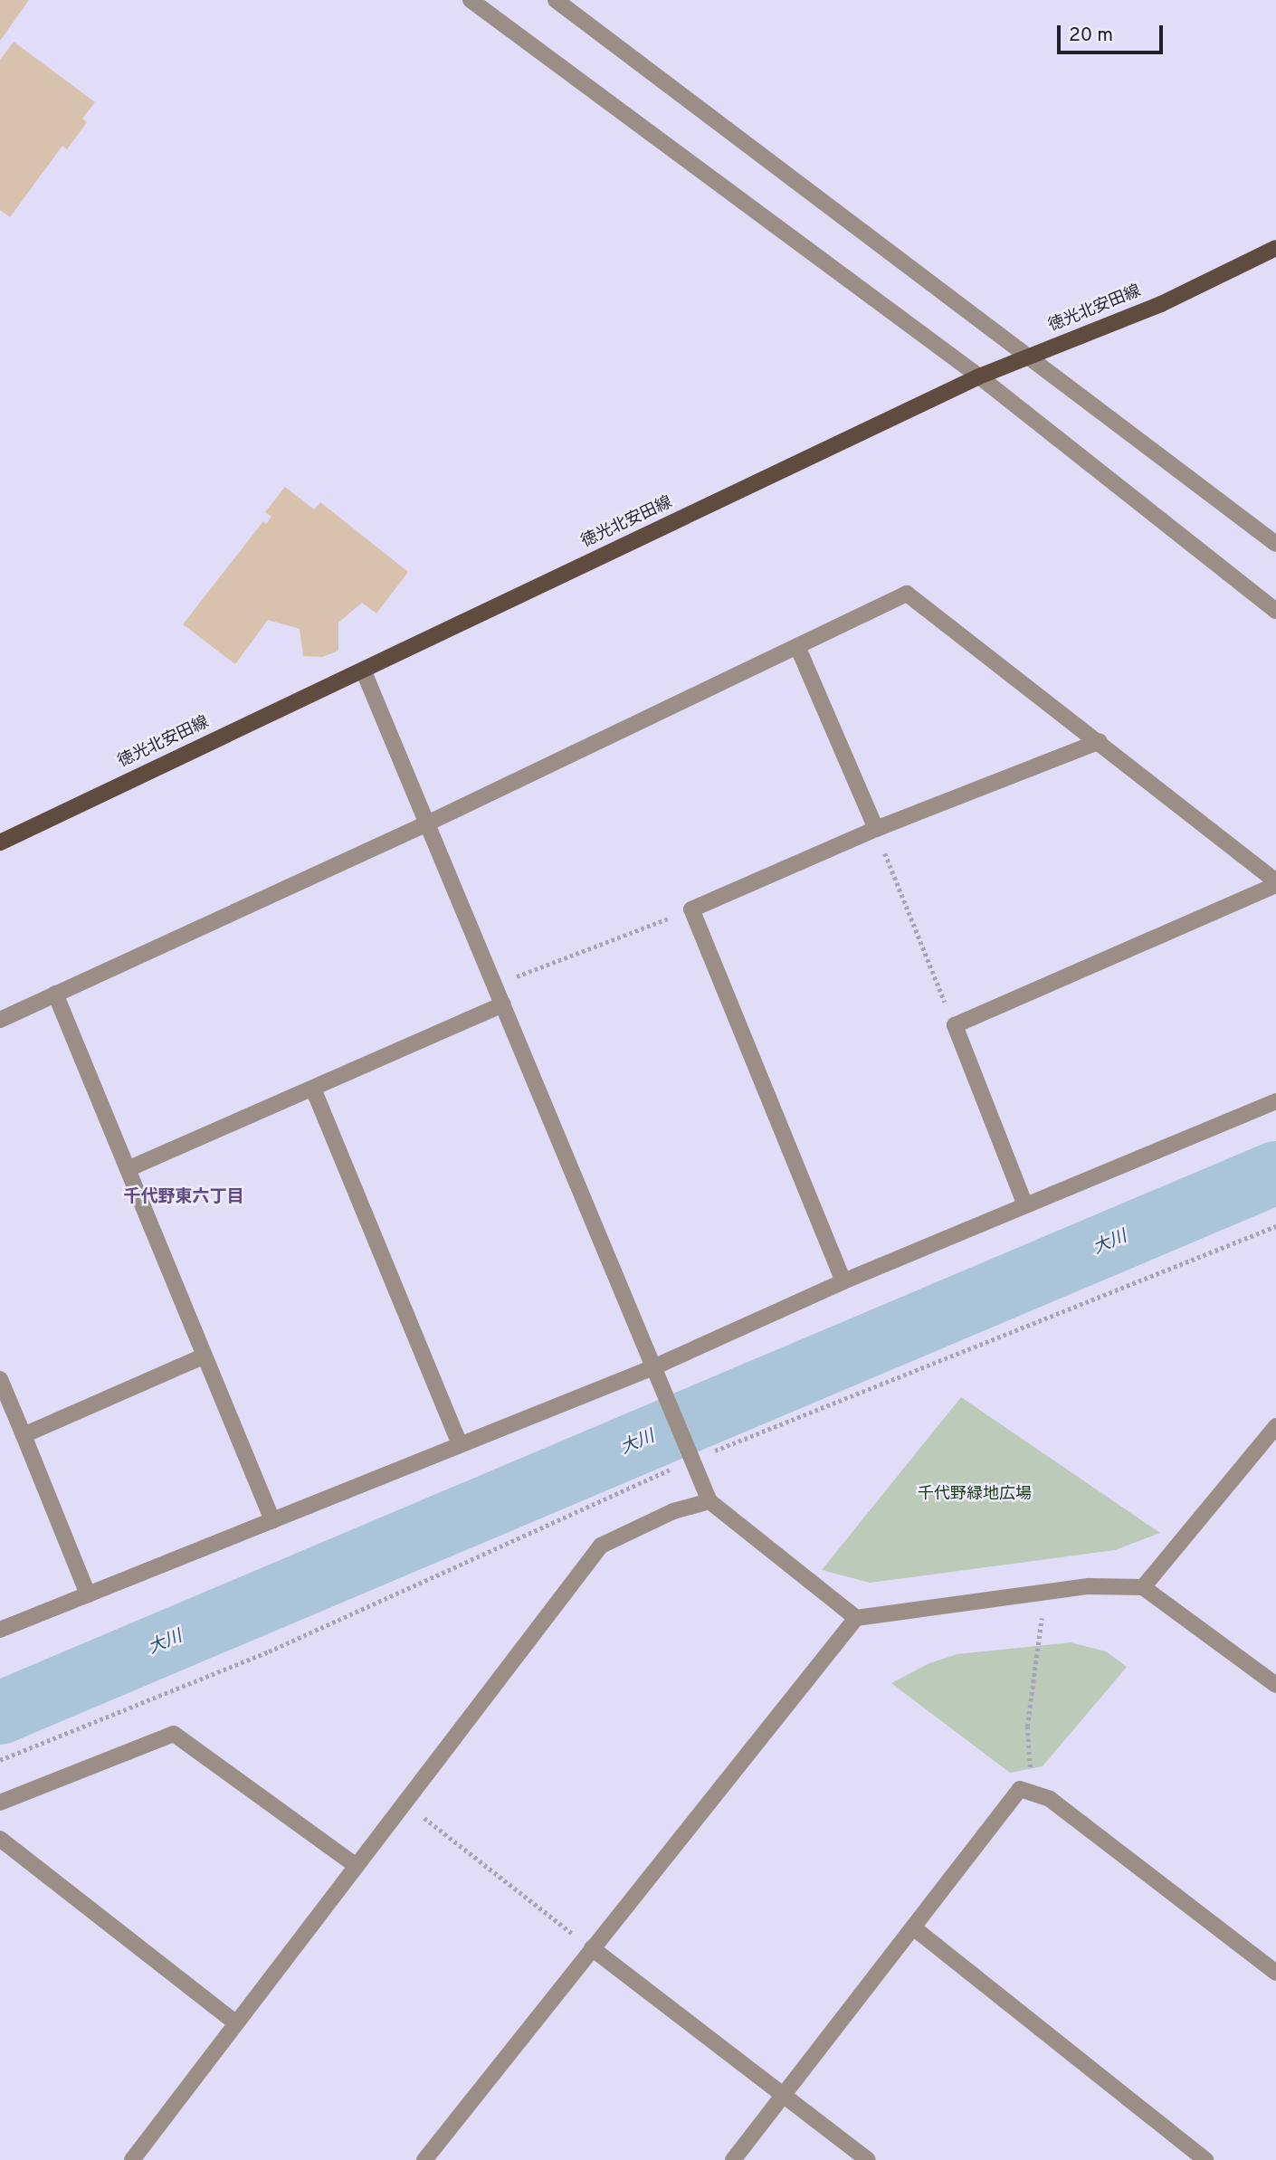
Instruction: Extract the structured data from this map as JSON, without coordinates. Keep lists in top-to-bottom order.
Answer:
{
  "streets": {
    "main road": ["徳光北安田線"]
  },
  "districts": ["千代野東六丁目"],
  "water": ["大川"],
  "parks": ["千代野緑地広場"],
  "scale_bar": "20 m"
}
